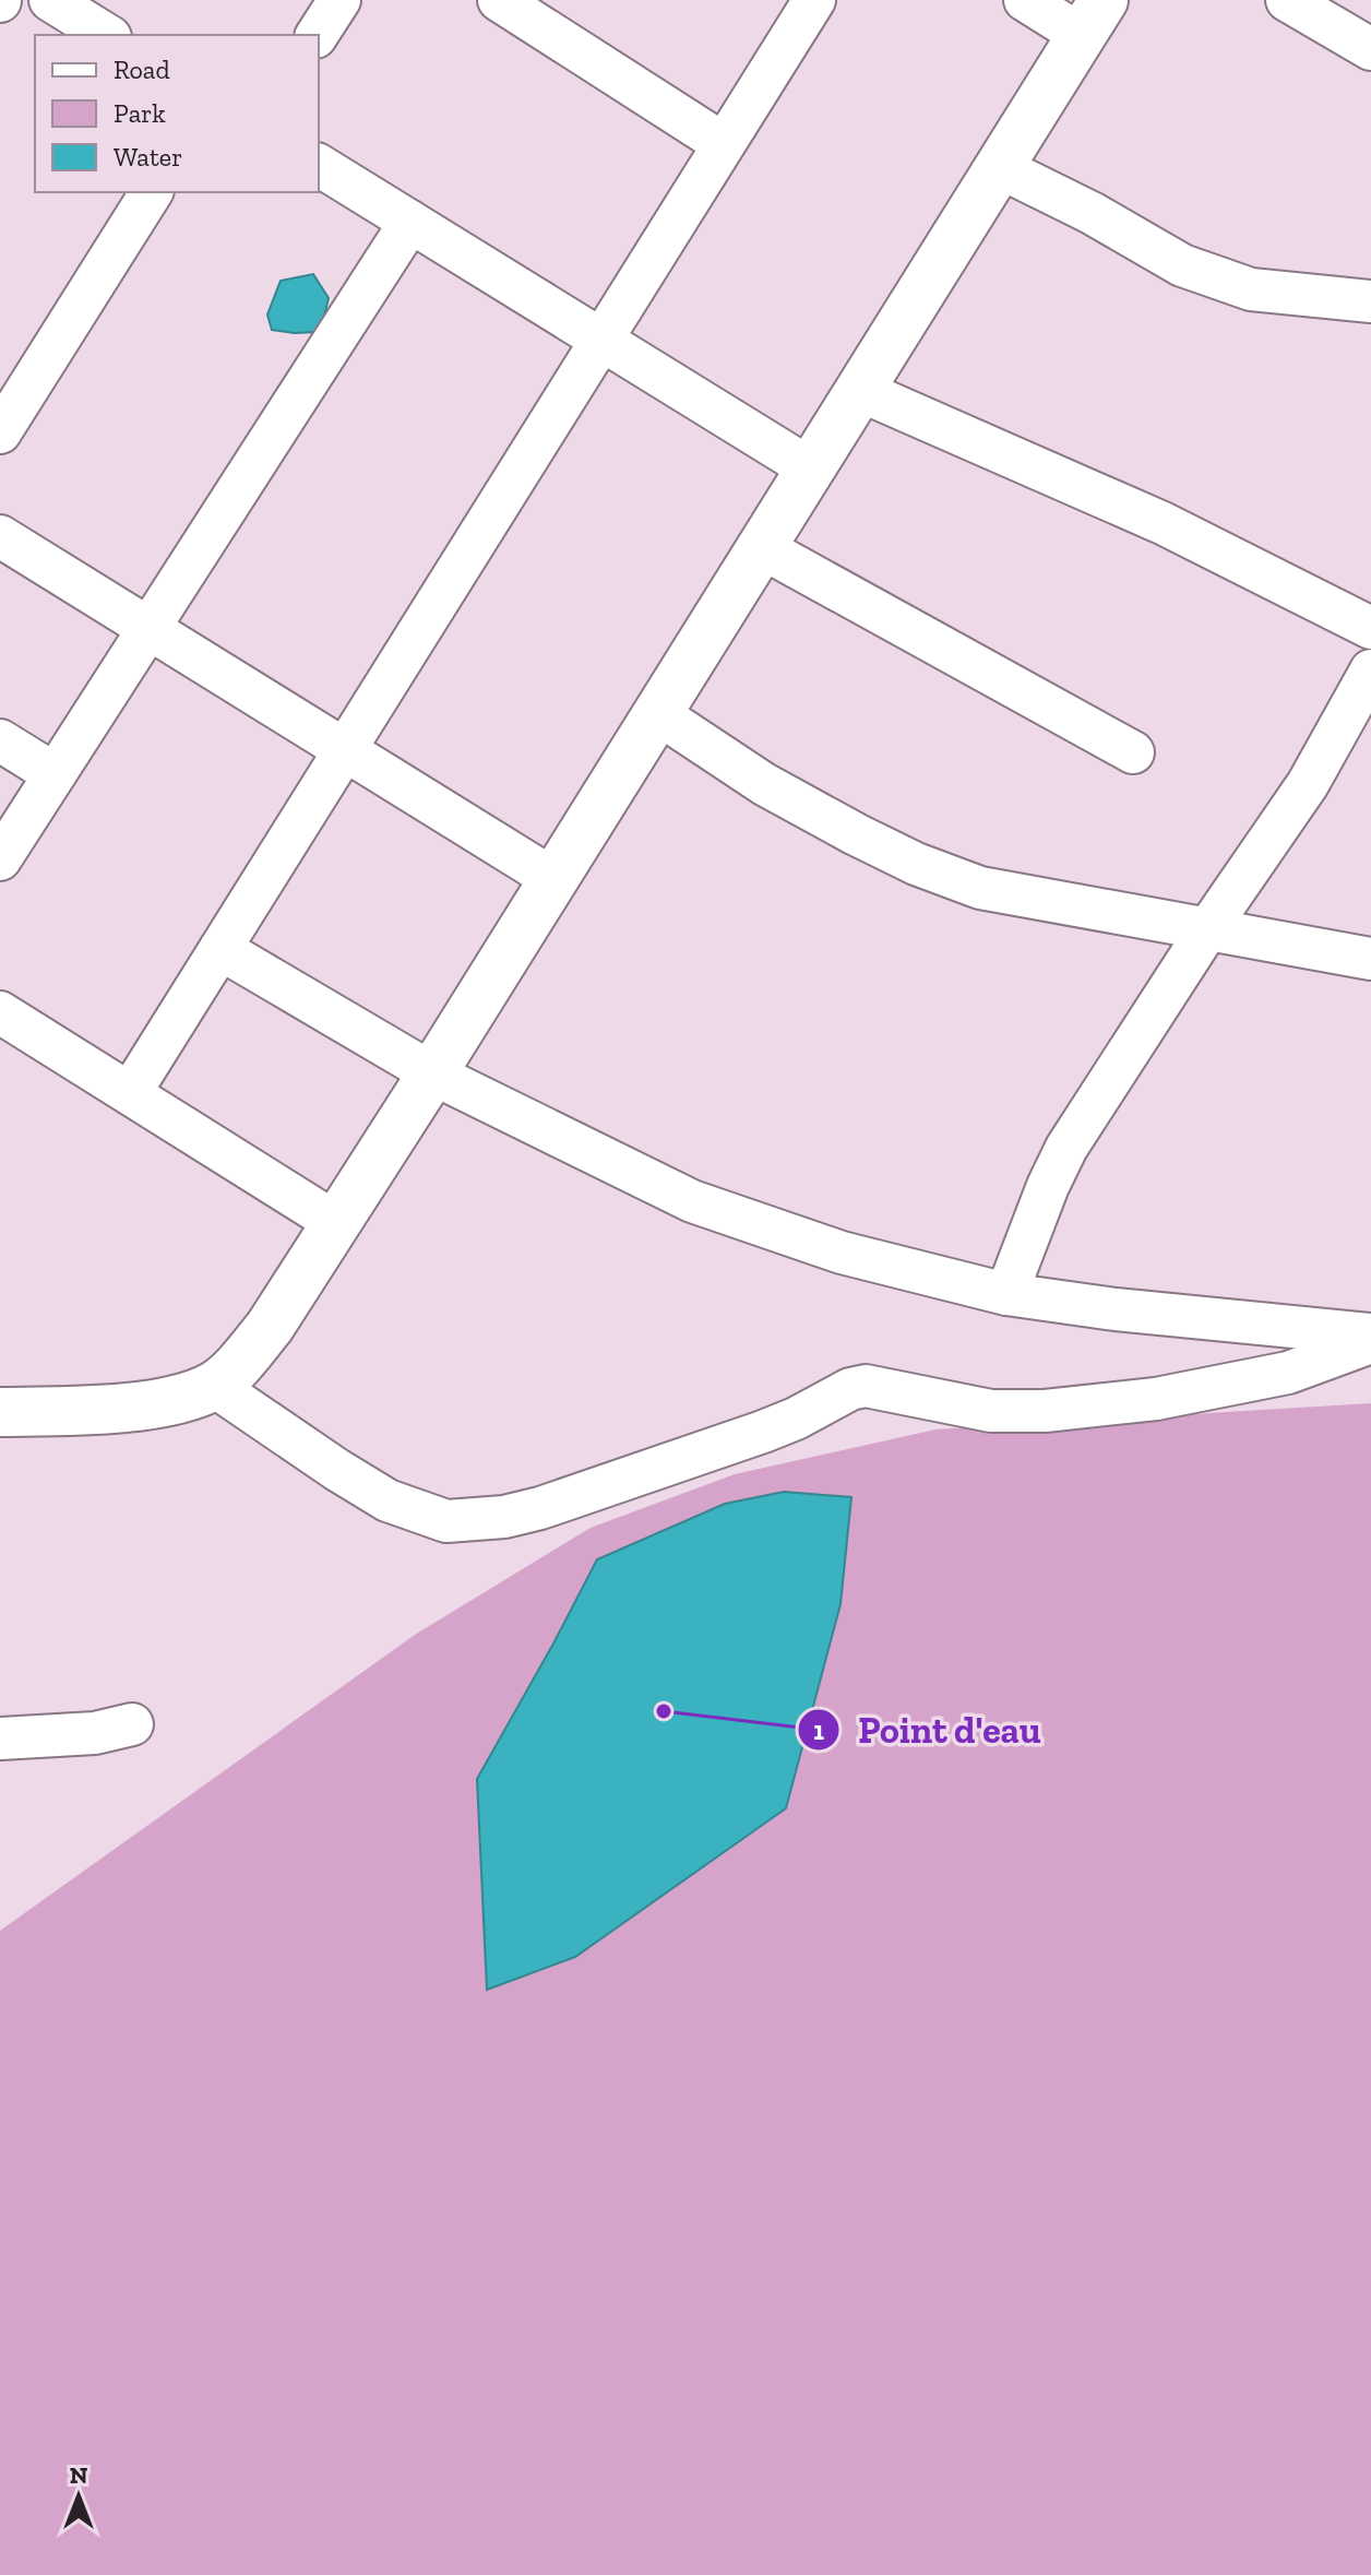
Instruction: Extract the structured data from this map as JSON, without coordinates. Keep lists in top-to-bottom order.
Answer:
{
  "places": ["Point d'eau"],
  "legend": ["Road", "Park", "Water"],
  "north": "top"
}
